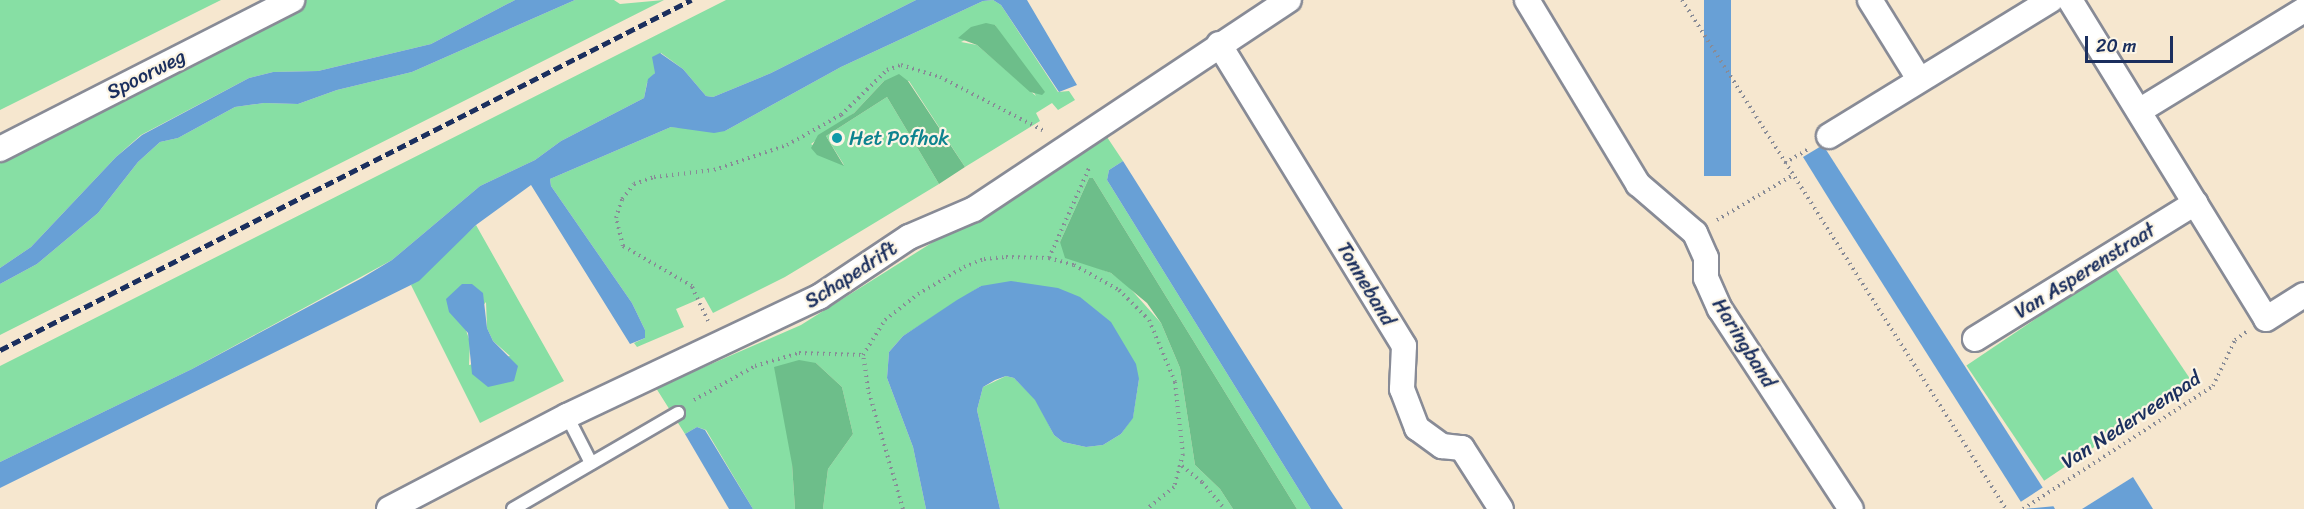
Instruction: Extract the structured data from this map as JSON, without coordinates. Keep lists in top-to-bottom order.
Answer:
{
  "streets": {
    "street": [
      "Spoorweg",
      "Van Asperenstraat",
      "Schapedrift",
      "Tonneband",
      "Haringband"
    ],
    "path": ["Van Nederveenpad"]
  },
  "crossings": [
    ["Schapedrift", "Tonneband"]
  ],
  "places": ["Het Pofhok"],
  "scale_bar": "20 m"
}
